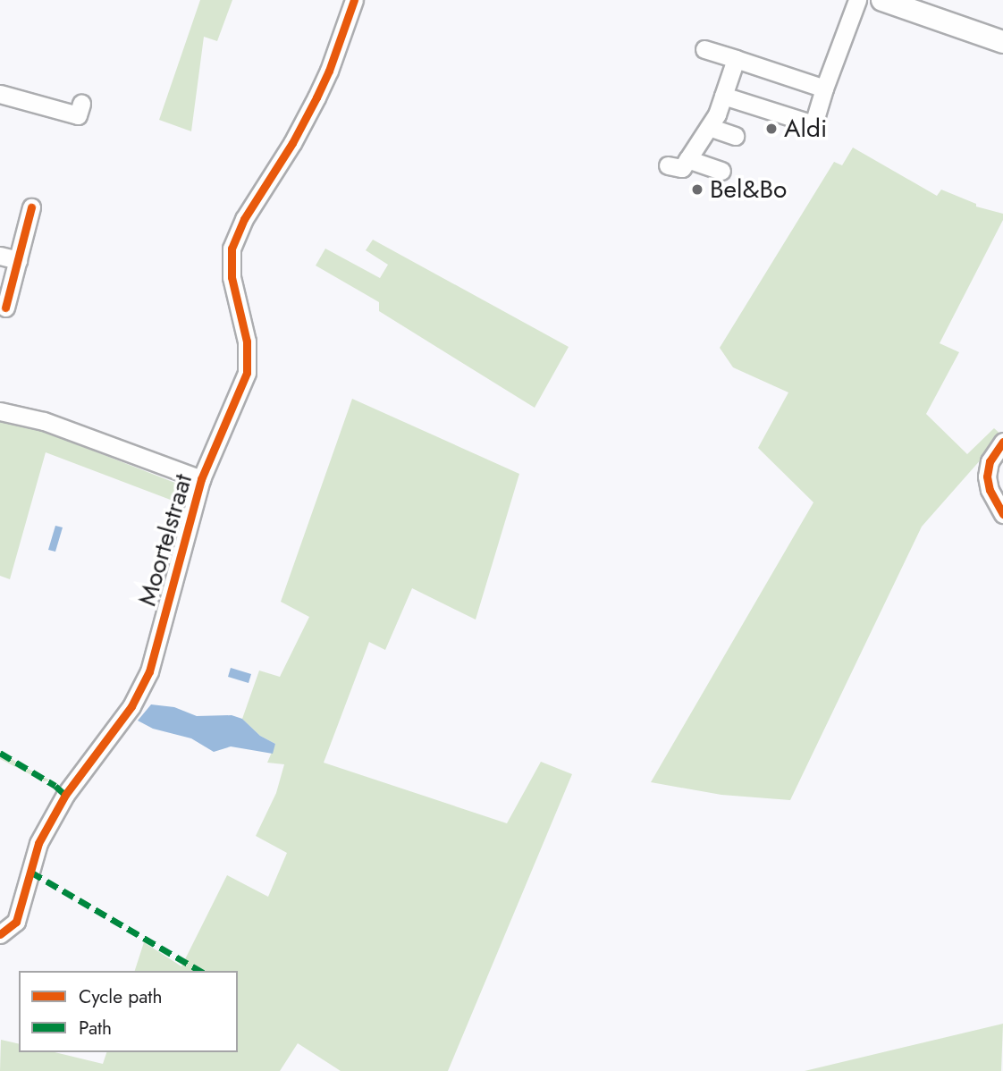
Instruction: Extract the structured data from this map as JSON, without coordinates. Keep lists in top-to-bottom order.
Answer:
{
  "streets": {
    "street": ["Moortelstraat"]
  },
  "places": ["Aldi", "Bel&Bo"],
  "legend": ["Cycle path", "Path"]
}
